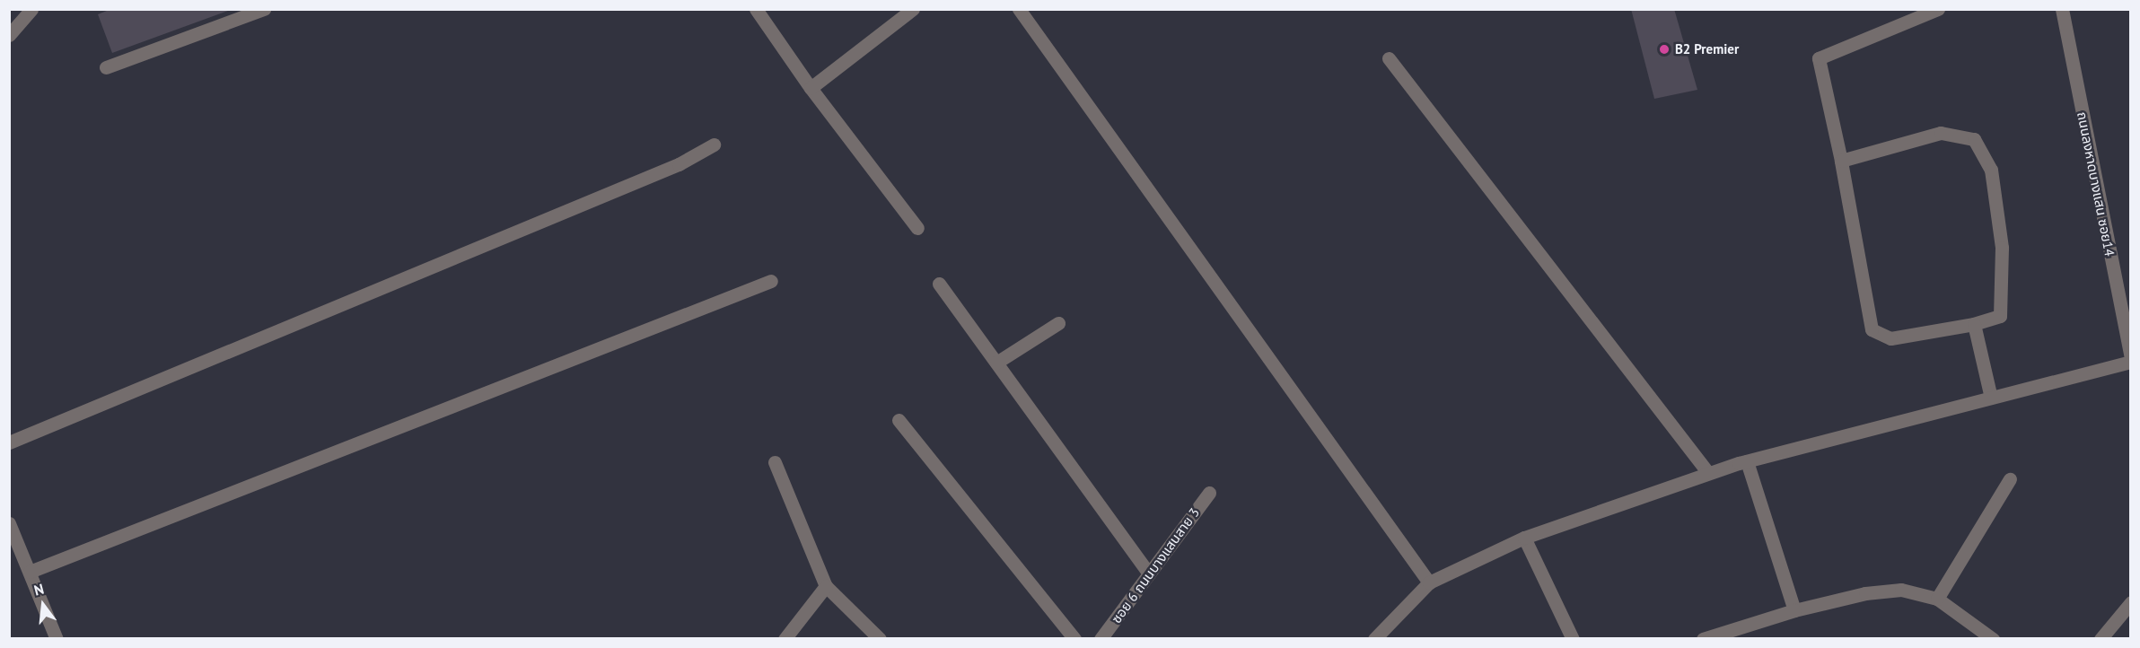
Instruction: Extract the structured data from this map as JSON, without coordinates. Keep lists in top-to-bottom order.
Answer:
{
  "streets": {
    "street": ["ถนนลงหาดบางแสน ซอย14", "ซอย 6 ถนนบางแสนสาย 3"]
  },
  "places": ["B2 Premier"],
  "north": "top"
}
